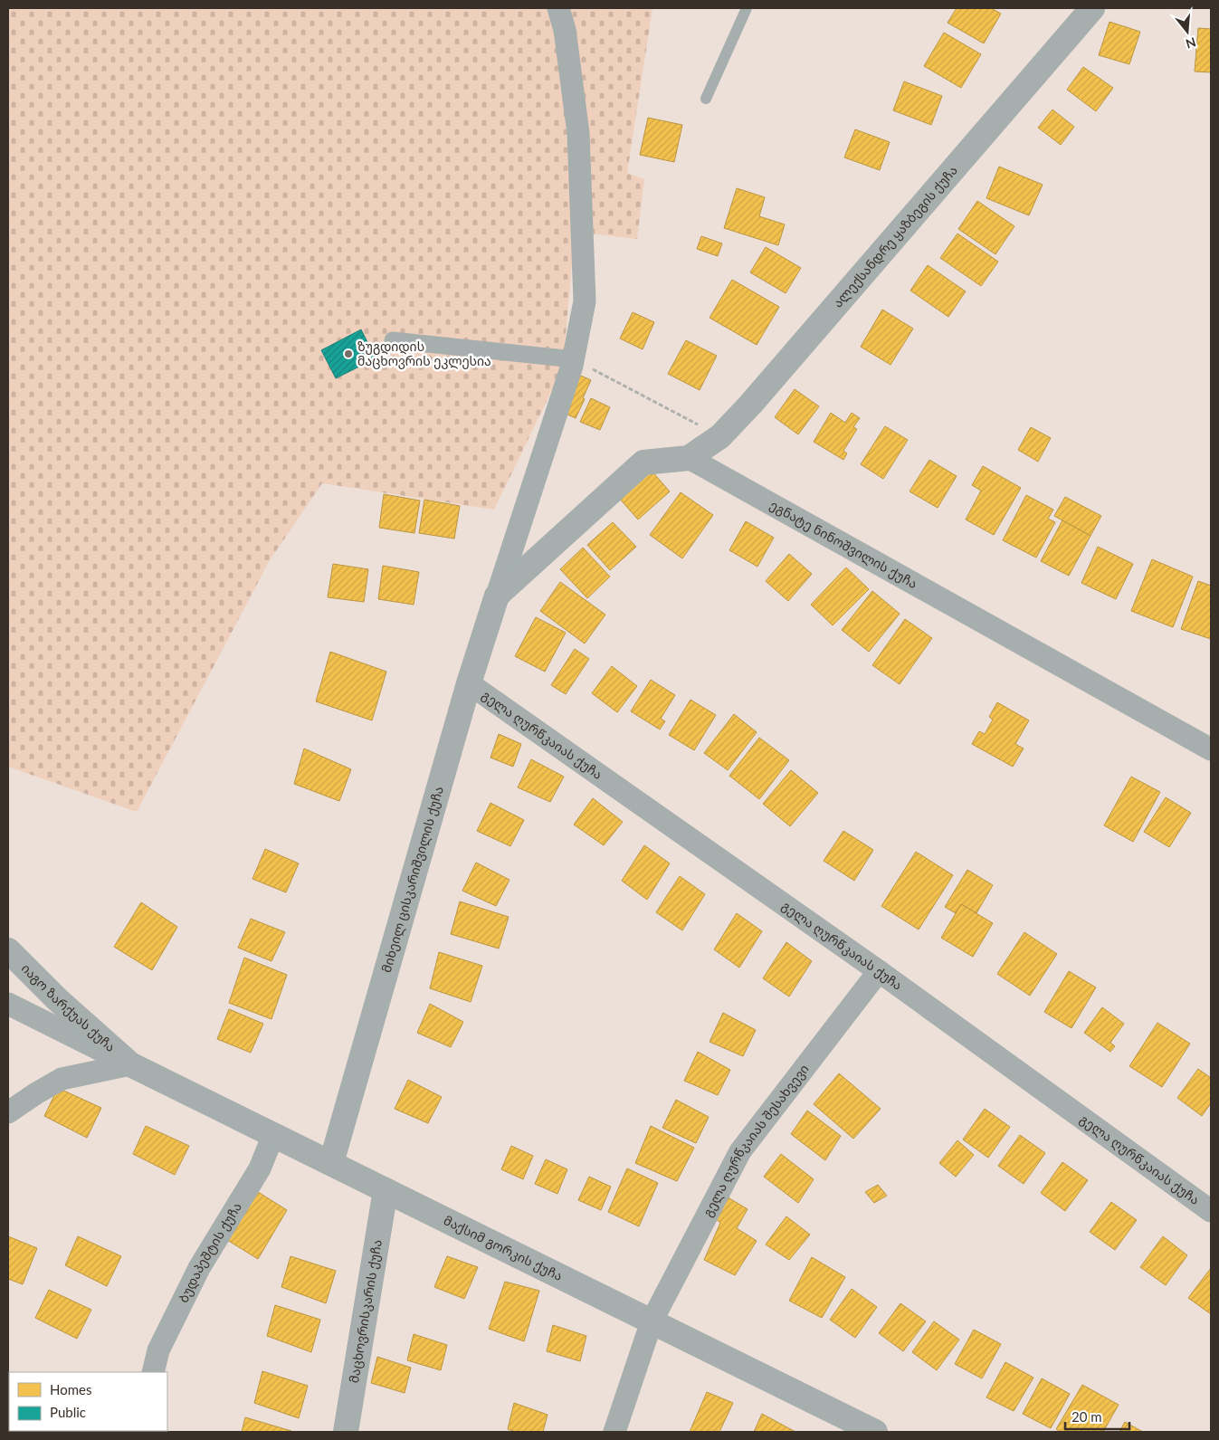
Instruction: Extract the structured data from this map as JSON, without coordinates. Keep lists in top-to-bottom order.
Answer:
{
  "streets": {
    "street": [
      "ალექსანდრე ყაზბეგის ქუჩა",
      "ეგნატე ნინოშვილის ქუჩა",
      "გელა ღურწკაიას ქუჩა",
      "მიხეილ ცისკარიშვილის ქუჩა",
      "იაგო ზარქუას ქუჩა",
      "გელა ღურწკაიას შესახვევი",
      "მაქსიმ გორკის ქუჩა",
      "ბუდაპეშტის ქუჩა",
      "მაცხოვრისკარის ქუჩა"
    ]
  },
  "crossings": [
    ["ალექსანდრე ყაზბეგის ქუჩა", "ეგნატე ნინოშვილის ქუჩა"],
    ["გელა ღურწკაიას ქუჩა", "მიხეილ ცისკარიშვილის ქუჩა"],
    ["გელა ღურწკაიას ქუჩა", "გელა ღურწკაიას შესახვევი"],
    ["მიხეილ ცისკარიშვილის ქუჩა", "მაქსიმ გორკის ქუჩა"],
    ["იაგო ზარქუას ქუჩა", "მაქსიმ გორკის ქუჩა"],
    ["გელა ღურწკაიას შესახვევი", "მაქსიმ გორკის ქუჩა"],
    ["მაქსიმ გორკის ქუჩა", "ბუდაპეშტის ქუჩა"],
    ["მაქსიმ გორკის ქუჩა", "მაცხოვრისკარის ქუჩა"]
  ],
  "places": ["ზუგდიდის მაცხოვრის ეკლესია"],
  "legend": ["Homes", "Public"],
  "scale_bar": "20 m",
  "north": "bottom"
}
